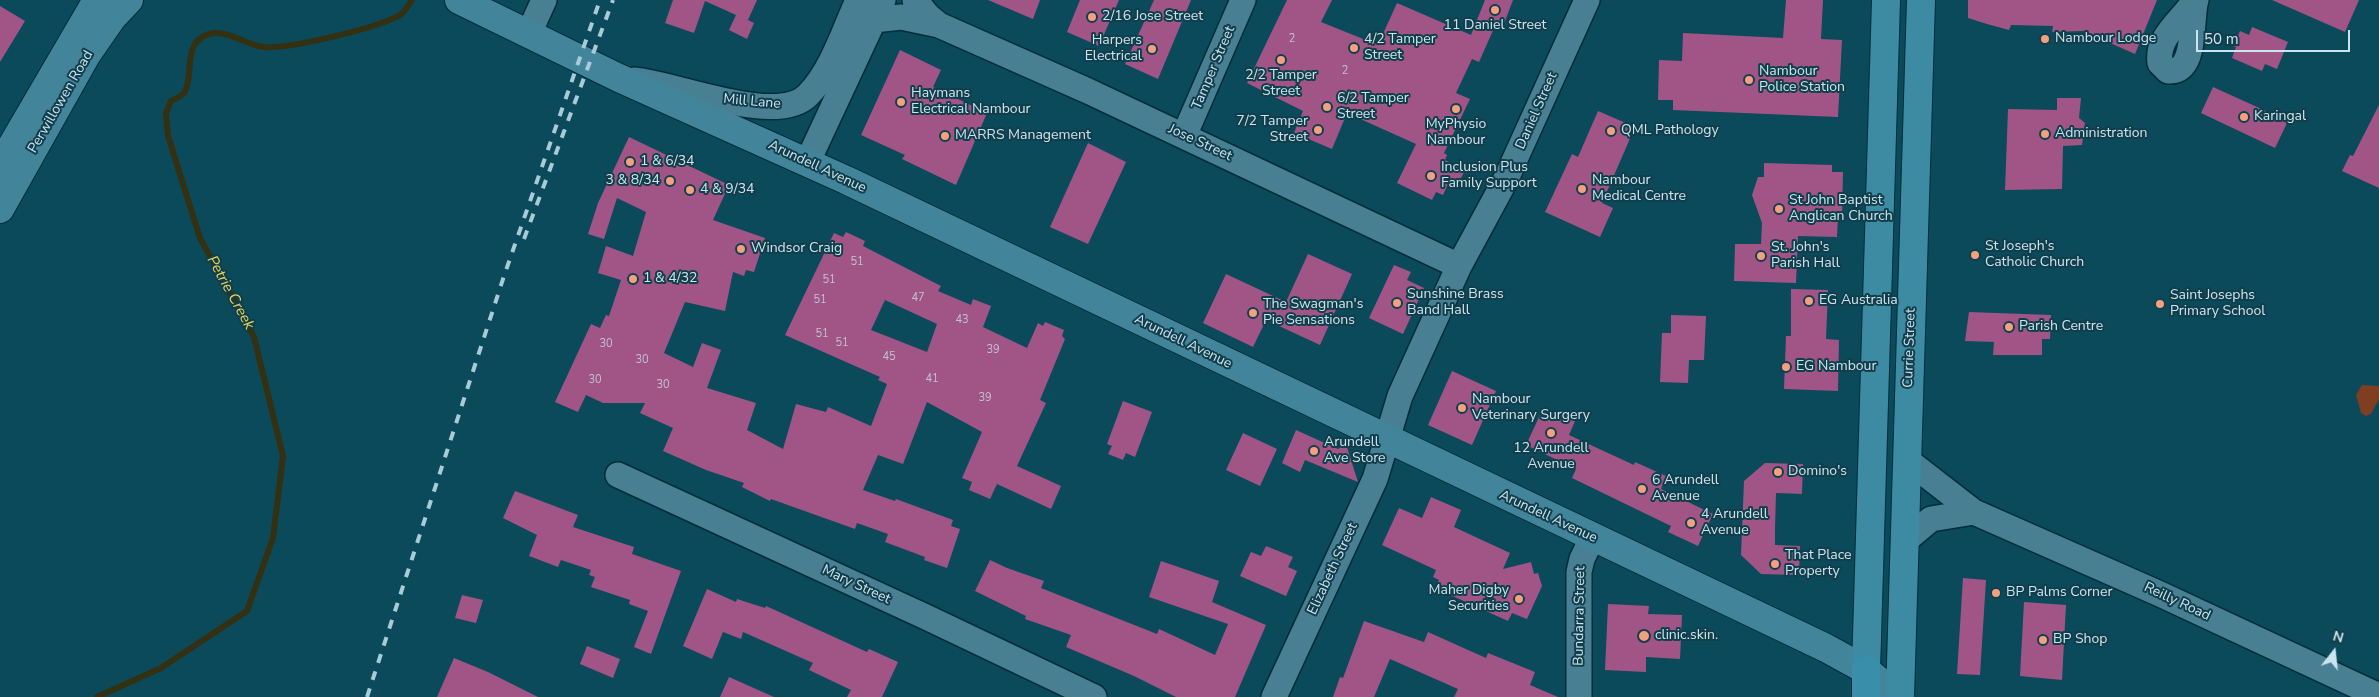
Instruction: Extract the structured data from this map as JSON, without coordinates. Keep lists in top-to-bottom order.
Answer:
{
  "streets": {
    "main road": ["Perwillowen Road", "Arundell Avenue", "Currie Street"],
    "street": [
      "Tamper Street",
      "Mill Lane",
      "Daniel Street",
      "Jose Street",
      "Elizabeth Street",
      "Mary Street",
      "Reilly Road",
      "Bundarra Street"
    ]
  },
  "crossings": [
    ["Tamper Street", "Jose Street"],
    ["Mill Lane", "Arundell Avenue"],
    ["Daniel Street", "Jose Street"],
    ["Daniel Street", "Arundell Avenue"],
    ["Daniel Street", "Elizabeth Street"],
    ["Arundell Avenue", "Currie Street"],
    ["Arundell Avenue", "Elizabeth Street"],
    ["Arundell Avenue", "Bundarra Street"],
    ["Currie Street", "Reilly Road"]
  ],
  "water": ["Petrie Creek"],
  "places": [
    "11 Daniel Street",
    "2/16 Jose Street",
    "Nambour Lodge",
    "4/2 Tamper Street",
    "Harpers Electrical",
    "2/2 Tamper Street",
    "Nambour Police Station",
    "Haymans Electrical Nambour",
    "6/2 Tamper Street",
    "MyPhysio Nambour",
    "Karingal",
    "7/2 Tamper Street",
    "QML Pathology",
    "Administration",
    "MARRS Management",
    "1 & 6/34",
    "Inclusion Plus Family Support",
    "3 & 8/34",
    "Nambour Medical Centre",
    "4 & 9/34",
    "St John Baptist Anglican Church",
    "Windsor Craig",
    "St Joseph's Catholic Church",
    "St. John's Parish Hall",
    "1 & 4/32",
    "EG Australia",
    "Sunshine Brass Band Hall",
    "Saint Josephs Primary School",
    "The Swagman's Pie Sensations",
    "Parish Centre",
    "EG Nambour",
    "Nambour Veterinary Surgery",
    "12 Arundell Avenue",
    "Arundell Ave Store",
    "Domino's",
    "6 Arundell Avenue",
    "4 Arundell Avenue",
    "That Place Property",
    "BP Palms Corner",
    "Maher Digby Securities",
    "clinic.skin.",
    "BP Shop"
  ],
  "house_numbers": [
    "2",
    "2",
    "51",
    "51",
    "47",
    "51",
    "43",
    "51",
    "51",
    "30",
    "39",
    "45",
    "30",
    "41",
    "30",
    "30",
    "39"
  ],
  "scale_bar": "50 m",
  "north": "top"
}
